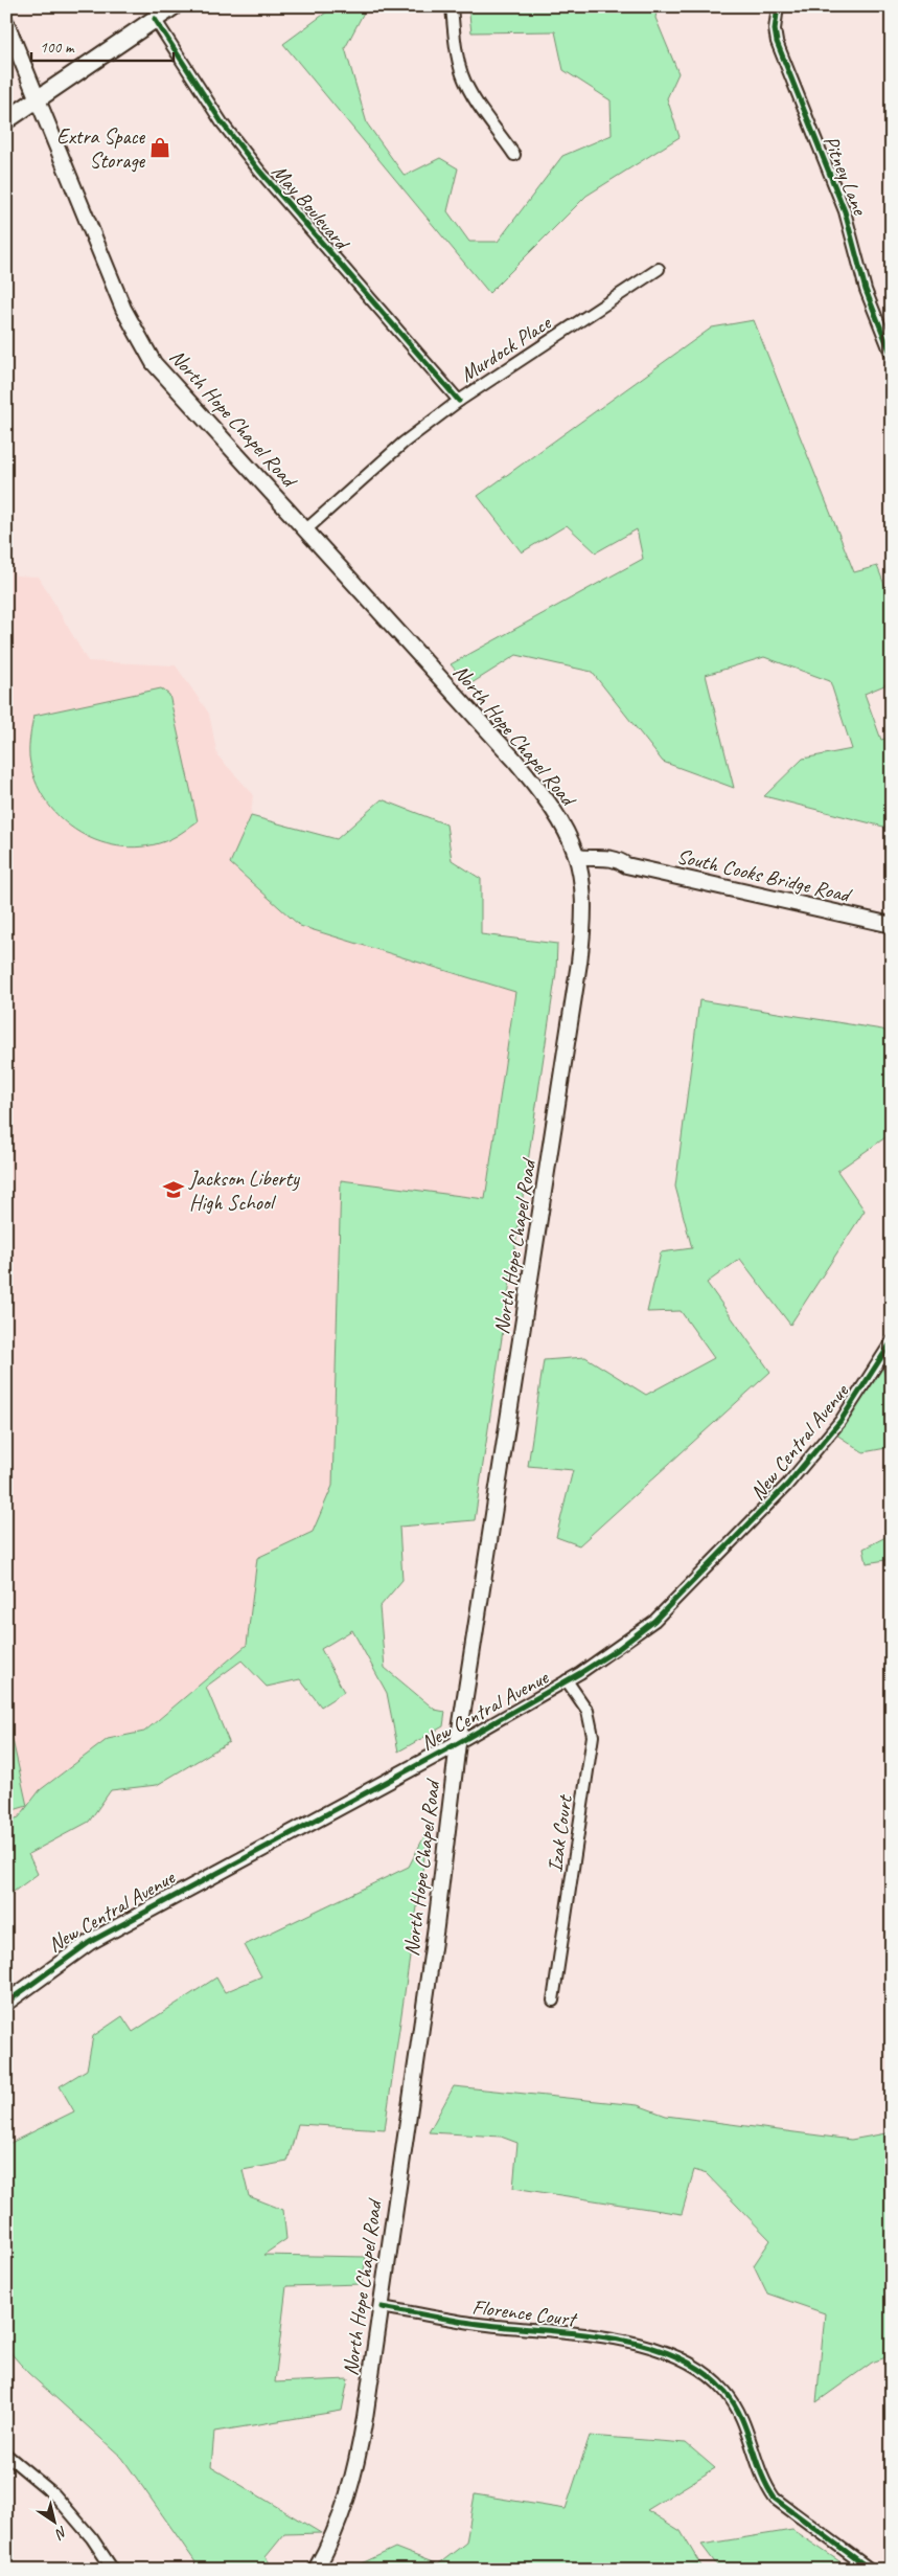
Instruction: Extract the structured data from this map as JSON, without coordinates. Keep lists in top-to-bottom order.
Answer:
{
  "streets": {
    "main road": ["North Hope Chapel Road", "South Cooks Bridge Road", "New Central Avenue"],
    "street": [
      "Pitney Lane",
      "May Boulevard",
      "Murdock Place",
      "Izak Court",
      "Florence Court"
    ]
  },
  "crossings": [
    ["May Boulevard", "Murdock Place"],
    ["Murdock Place", "North Hope Chapel Road"],
    ["North Hope Chapel Road", "South Cooks Bridge Road"],
    ["North Hope Chapel Road", "New Central Avenue"],
    ["North Hope Chapel Road", "Florence Court"],
    ["New Central Avenue", "Izak Court"]
  ],
  "places": {
    "shop": ["Extra Space Storage"],
    "school or university": ["Jackson Liberty High School"]
  },
  "scale_bar": "100 m",
  "north": "bottom right"
}
